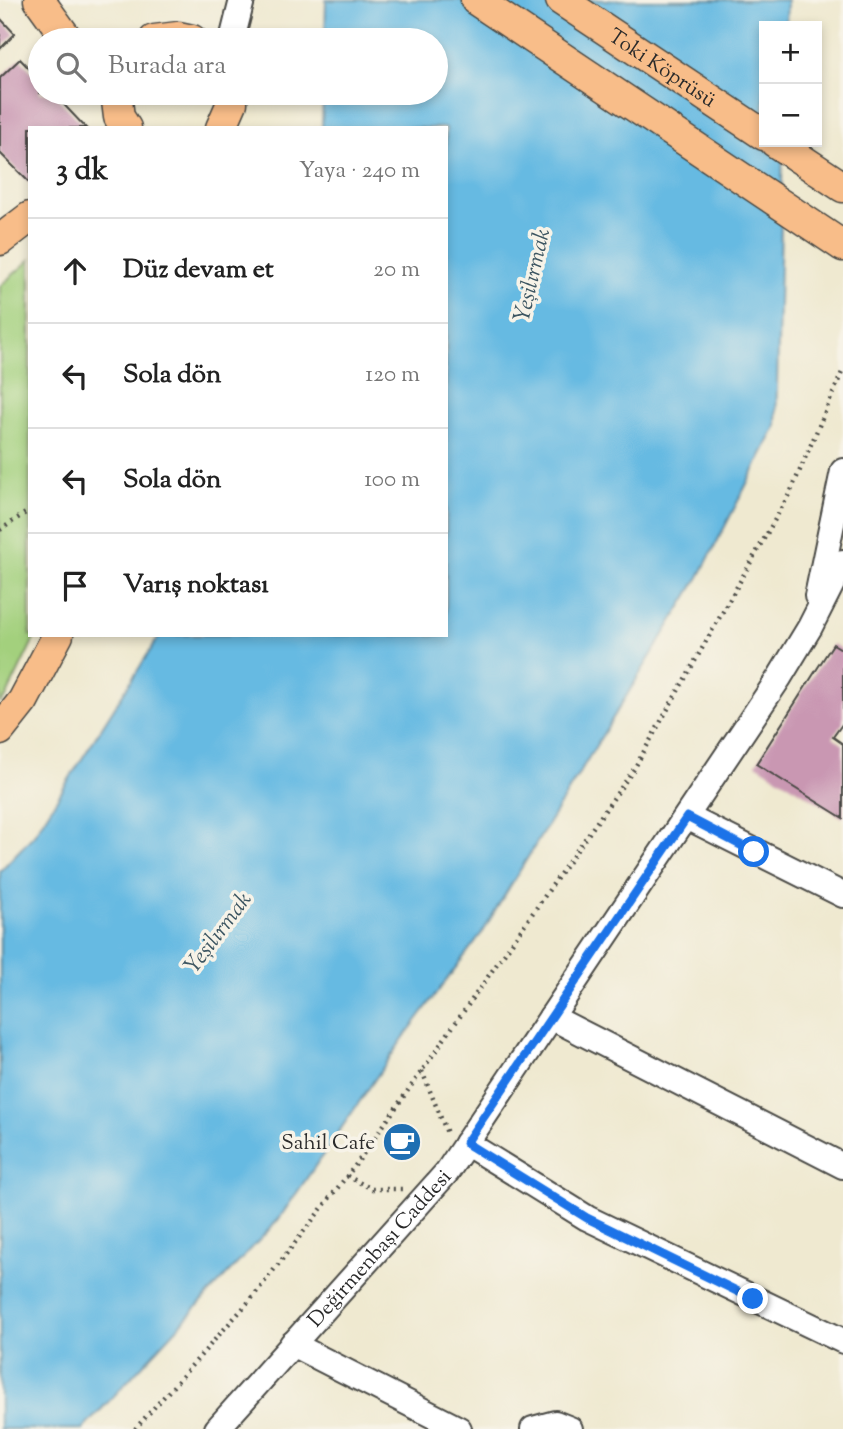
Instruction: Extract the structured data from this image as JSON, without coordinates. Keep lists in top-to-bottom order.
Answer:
{
  "streets": {
    "main road": ["Toki Köprüsü"],
    "street": ["Değirmenbaşı Caddesi"]
  },
  "water": ["Yeşilırmak"],
  "places": {
    "cafe": ["Sahil Cafe"]
  },
  "page": {
    "map_buttons": ["+", "−"],
    "search": "Burada ara",
    "heading": ["3 dk", "Yaya · 240 m"],
    "list": [
      ["Düz devam et", "20 m"],
      ["Sola dön", "120 m"],
      ["Sola dön", "100 m"],
      "Varış noktası"
    ]
  }
}
